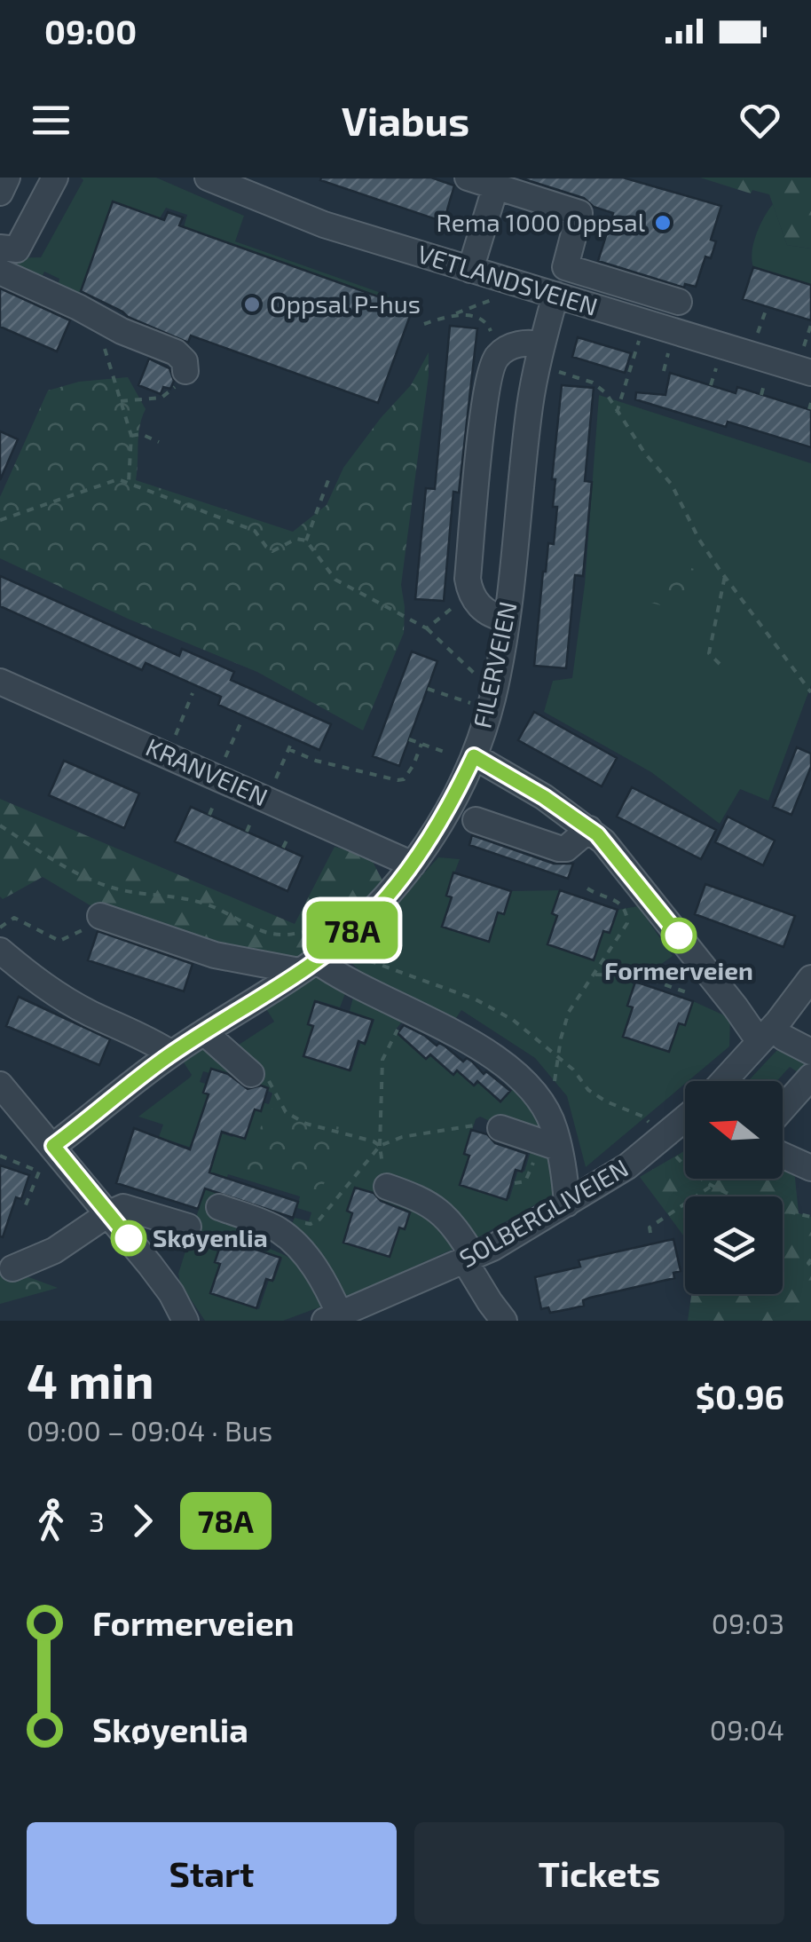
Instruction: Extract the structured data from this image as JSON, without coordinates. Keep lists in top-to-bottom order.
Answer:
{
  "streets": {
    "street": [
      "VETLANDSVEIEN",
      "FILERVEIEN",
      "KRANVEIEN",
      "SOLBERGLIVEIEN"
    ]
  },
  "crossings": [
    ["VETLANDSVEIEN", "FILERVEIEN"],
    ["FILERVEIEN", "KRANVEIEN"]
  ],
  "places": [
    "Rema 1000 Oppsal",
    "Oppsal P-hus",
    "Formerveien",
    "Skøyenlia"
  ],
  "lines": ["bus line 78A"],
  "north": "left",
  "page": {
    "status": "09:00",
    "header": "Viabus",
    "on_map": "78A",
    "heading": ["4 min", "09:00 – 09:04 · Bus", "$0.96"],
    "legs": ["3", "78A"],
    "list": [
      {
        "name": "Formerveien",
        "value": "09:03"
      },
      {
        "name": "Skøyenlia",
        "value": "09:04"
      }
    ],
    "buttons": ["Start", "Tickets"]
  }
}
